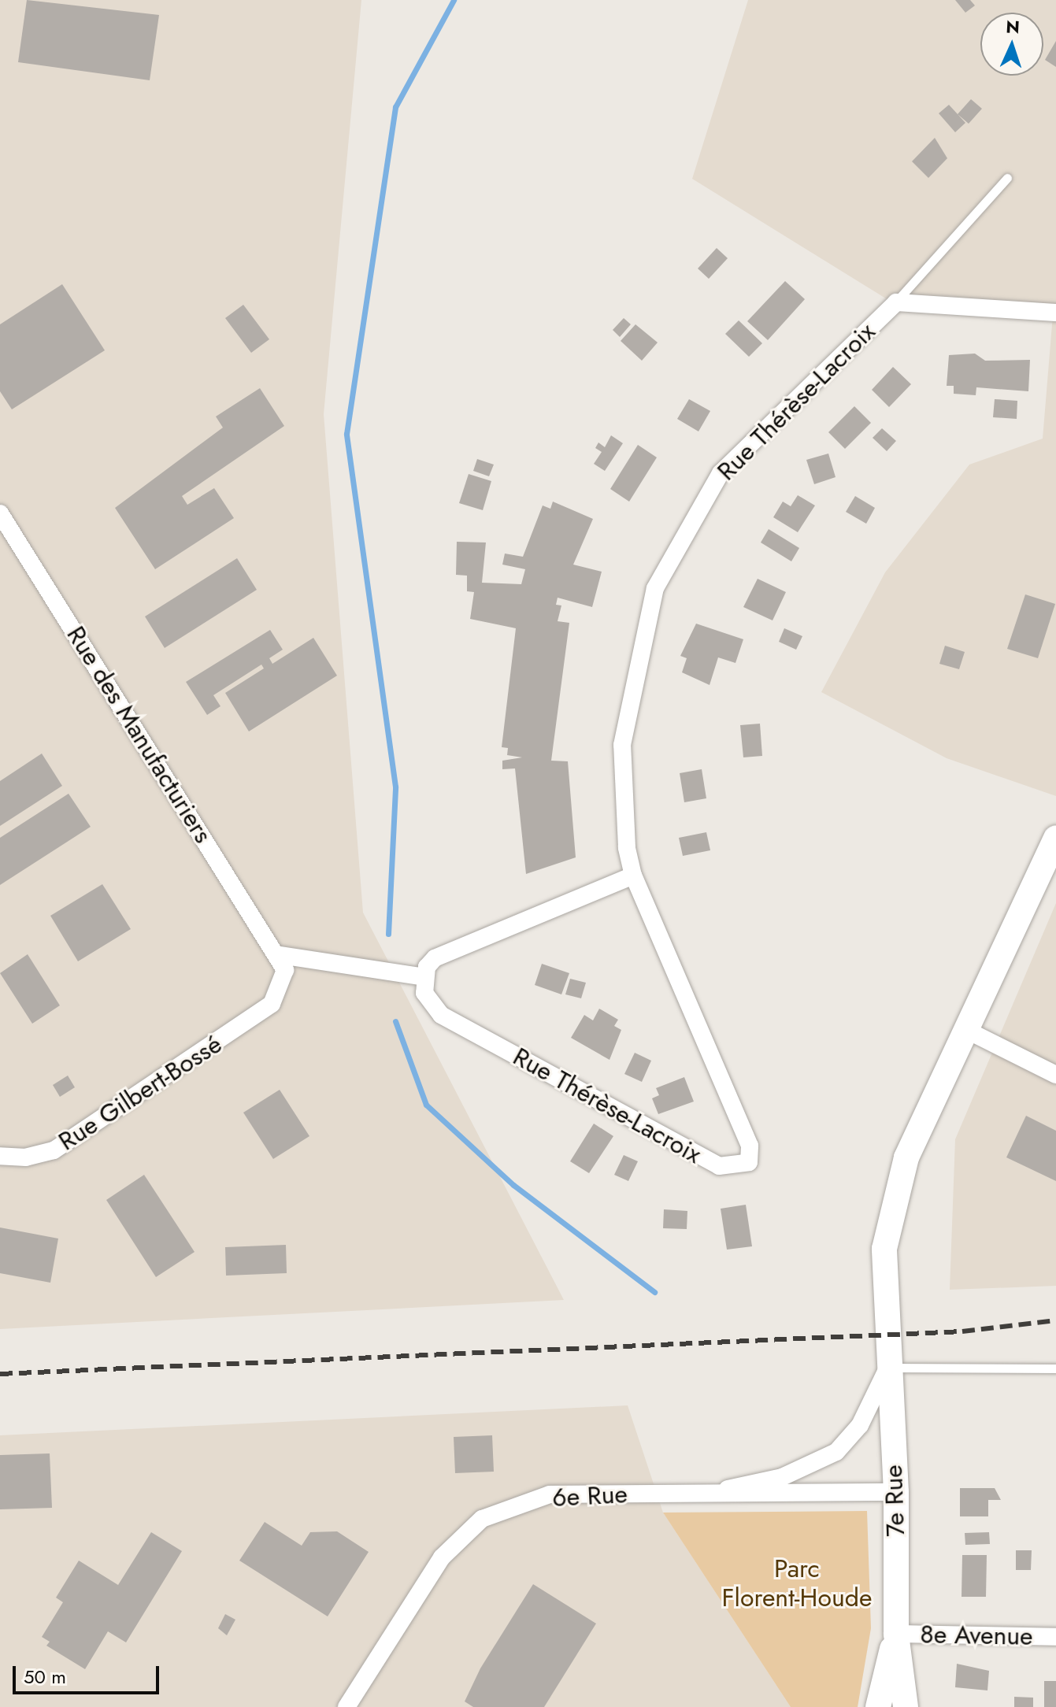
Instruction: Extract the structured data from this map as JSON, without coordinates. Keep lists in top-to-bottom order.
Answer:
{
  "streets": {
    "main road": ["7e Rue"],
    "street": [
      "Rue Thérèse-Lacroix",
      "Rue des Manufacturiers",
      "Rue Gilbert-Bossé",
      "6e Rue",
      "8e Avenue"
    ]
  },
  "crossings": [
    ["Rue des Manufacturiers", "Rue Gilbert-Bossé"],
    ["6e Rue", "7e Rue"],
    ["7e Rue", "8e Avenue"]
  ],
  "parks": ["Parc Florent-Houde"],
  "scale_bar": "50 m",
  "north": "top"
}
